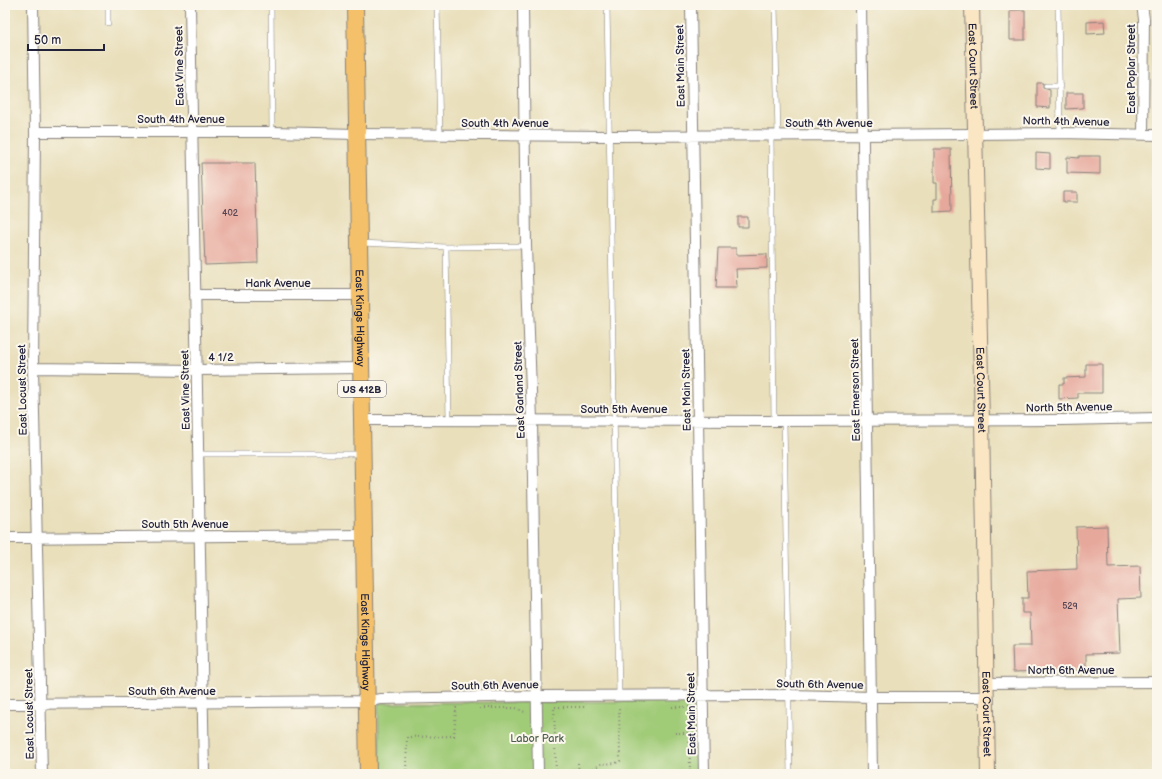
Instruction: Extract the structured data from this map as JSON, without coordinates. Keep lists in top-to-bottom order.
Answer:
{
  "streets": {
    "main road": ["East Kings Highway", "US 412B"],
    "street": [
      "East Vine Street",
      "East Main Street",
      "East Court Street",
      "East Poplar Street",
      "South 4th Avenue",
      "North 4th Avenue",
      "Hank Avenue",
      "4 1/2",
      "East Locust Street",
      "East Garland Street",
      "East Emerson Street",
      "North 5th Avenue",
      "South 5th Avenue",
      "North 6th Avenue",
      "South 6th Avenue"
    ]
  },
  "crossings": [
    ["East Vine Street", "South 4th Avenue"],
    ["East Vine Street", "Hank Avenue"],
    ["East Vine Street", "4 1/2"],
    ["East Vine Street", "South 5th Avenue"],
    ["East Vine Street", "South 6th Avenue"],
    ["East Main Street", "South 4th Avenue"],
    ["East Main Street", "South 5th Avenue"],
    ["East Main Street", "South 6th Avenue"],
    ["East Court Street", "South 4th Avenue"],
    ["East Court Street", "North 4th Avenue"],
    ["East Court Street", "North 5th Avenue"],
    ["East Court Street", "South 5th Avenue"],
    ["East Court Street", "North 6th Avenue"],
    ["East Court Street", "South 6th Avenue"],
    ["East Poplar Street", "North 4th Avenue"],
    ["South 4th Avenue", "North 4th Avenue"],
    ["South 4th Avenue", "East Kings Highway"],
    ["South 4th Avenue", "East Locust Street"],
    ["South 4th Avenue", "East Garland Street"],
    ["South 4th Avenue", "East Emerson Street"],
    ["Hank Avenue", "East Kings Highway"],
    ["East Kings Highway", "4 1/2"],
    ["East Kings Highway", "South 5th Avenue"],
    ["East Kings Highway", "South 6th Avenue"],
    ["4 1/2", "East Locust Street"],
    ["East Locust Street", "South 5th Avenue"],
    ["East Locust Street", "South 6th Avenue"],
    ["East Garland Street", "South 5th Avenue"],
    ["East Garland Street", "South 6th Avenue"],
    ["East Emerson Street", "South 5th Avenue"],
    ["East Emerson Street", "South 6th Avenue"],
    ["North 5th Avenue", "South 5th Avenue"]
  ],
  "parks": ["Labor Park"],
  "house_numbers": ["402", "529"],
  "scale_bar": "50 m"
}
